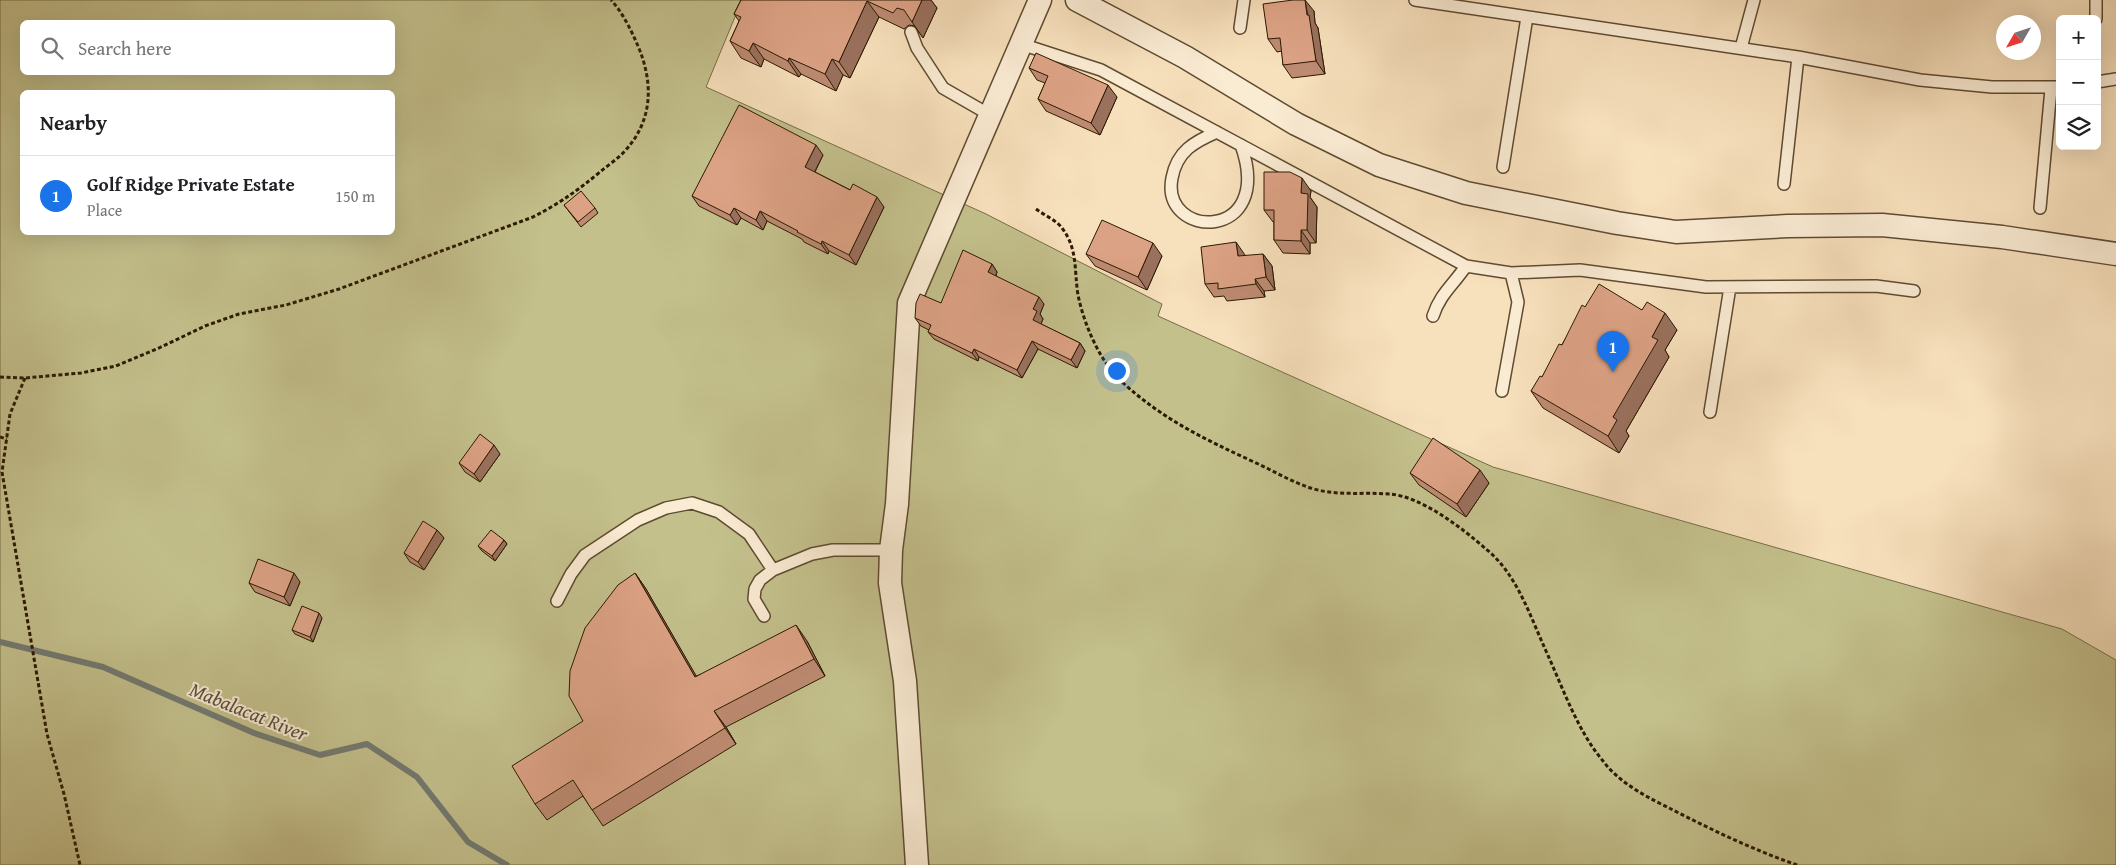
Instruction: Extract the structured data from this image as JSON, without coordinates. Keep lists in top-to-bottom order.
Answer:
{
  "water": ["Mabalacat River"],
  "north": "bottom left",
  "page": {
    "map_buttons": ["+", "−"],
    "search": "Search here",
    "heading": "Nearby",
    "list": [
      {
        "mark": "1",
        "name": "Golf Ridge Private Estate",
        "note": "Place",
        "value": "150 m"
      }
    ],
    "pins": "1"
  }
}
